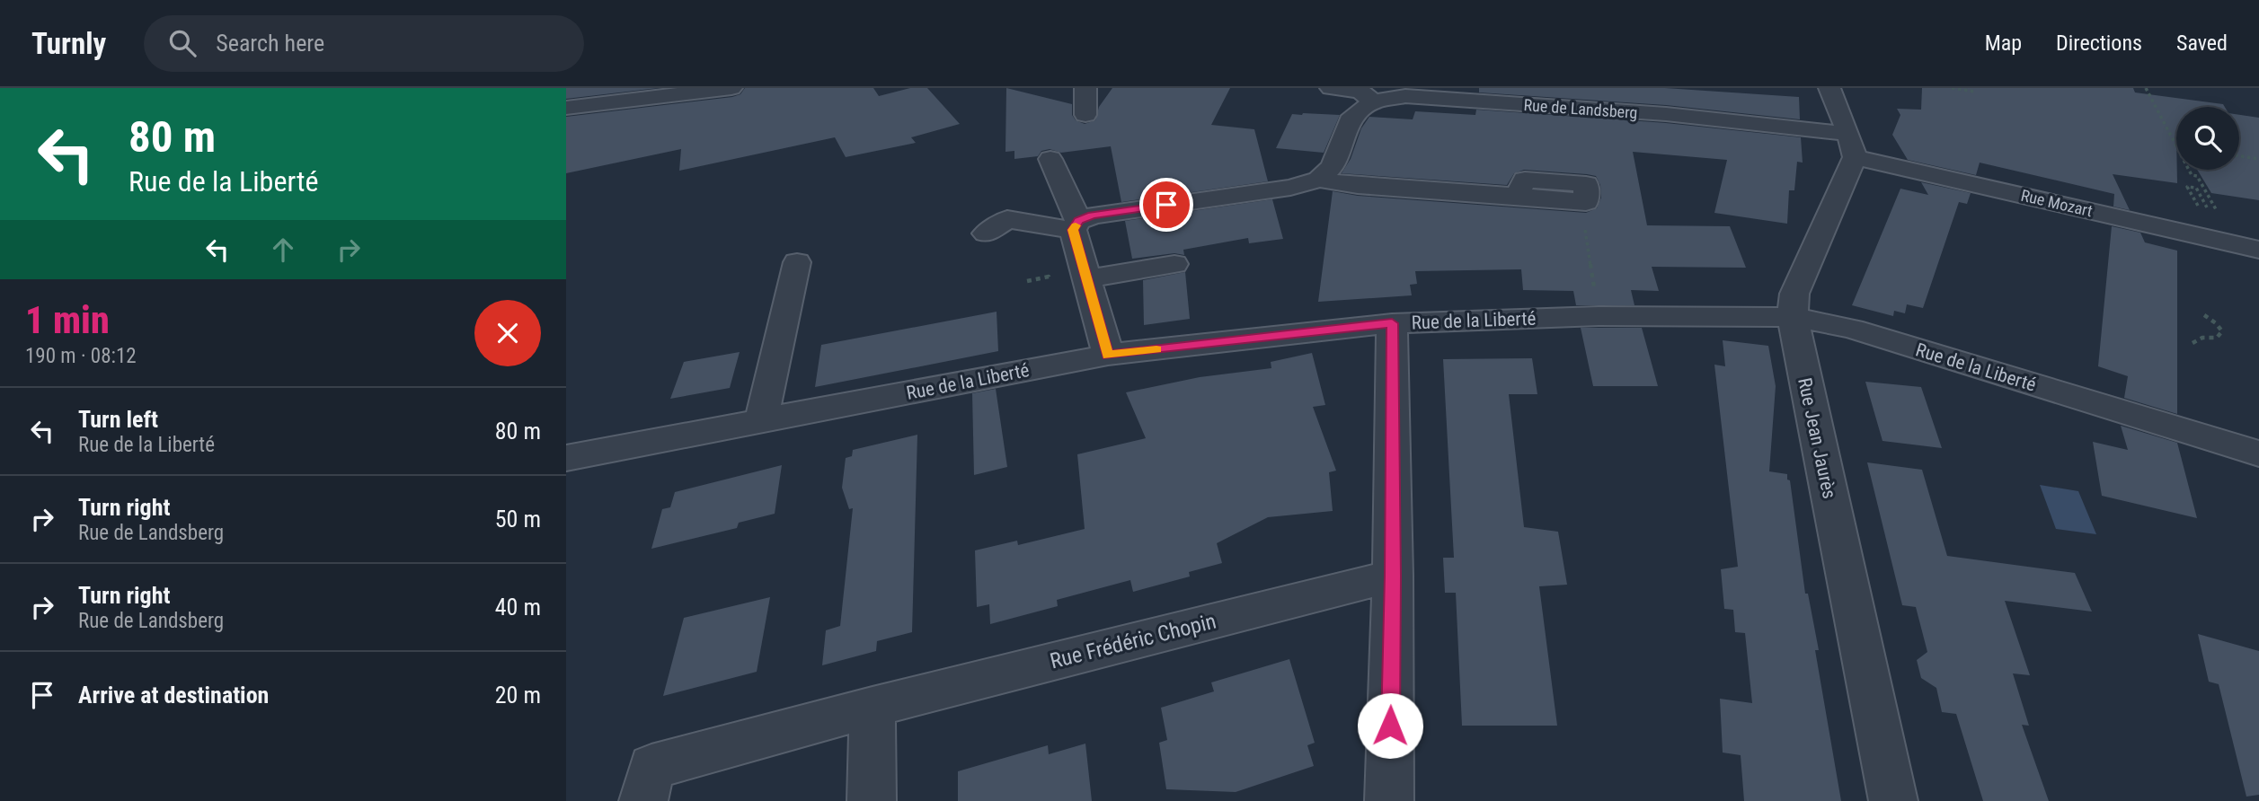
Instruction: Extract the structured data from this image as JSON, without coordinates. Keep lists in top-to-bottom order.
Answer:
{
  "streets": {
    "street": [
      "Rue de Landsberg",
      "Rue Mozart",
      "Rue de la Liberté",
      "Rue Jean Jaurès",
      "Rue Frédéric Chopin"
    ]
  },
  "crossings": [
    ["Rue de Landsberg", "Rue Mozart"],
    ["Rue de Landsberg", "Rue Jean Jaurès"],
    ["Rue Mozart", "Rue Jean Jaurès"],
    ["Rue de la Liberté", "Rue Jean Jaurès"]
  ],
  "page": {
    "header": "Turnly",
    "search": "Search here",
    "nav": ["Map", "Directions", "Saved"],
    "turn": ["80 m", "Rue de la Liberté"],
    "heading": ["1 min", "190 m · 08:12"],
    "list": [
      {
        "name": "Turn left",
        "note": "Rue de la Liberté",
        "value": "80 m"
      },
      {
        "name": "Turn right",
        "note": "Rue de Landsberg",
        "value": "50 m"
      },
      {
        "name": "Turn right",
        "note": "Rue de Landsberg",
        "value": "40 m"
      },
      {
        "name": "Arrive at destination",
        "value": "20 m"
      }
    ]
  }
}
